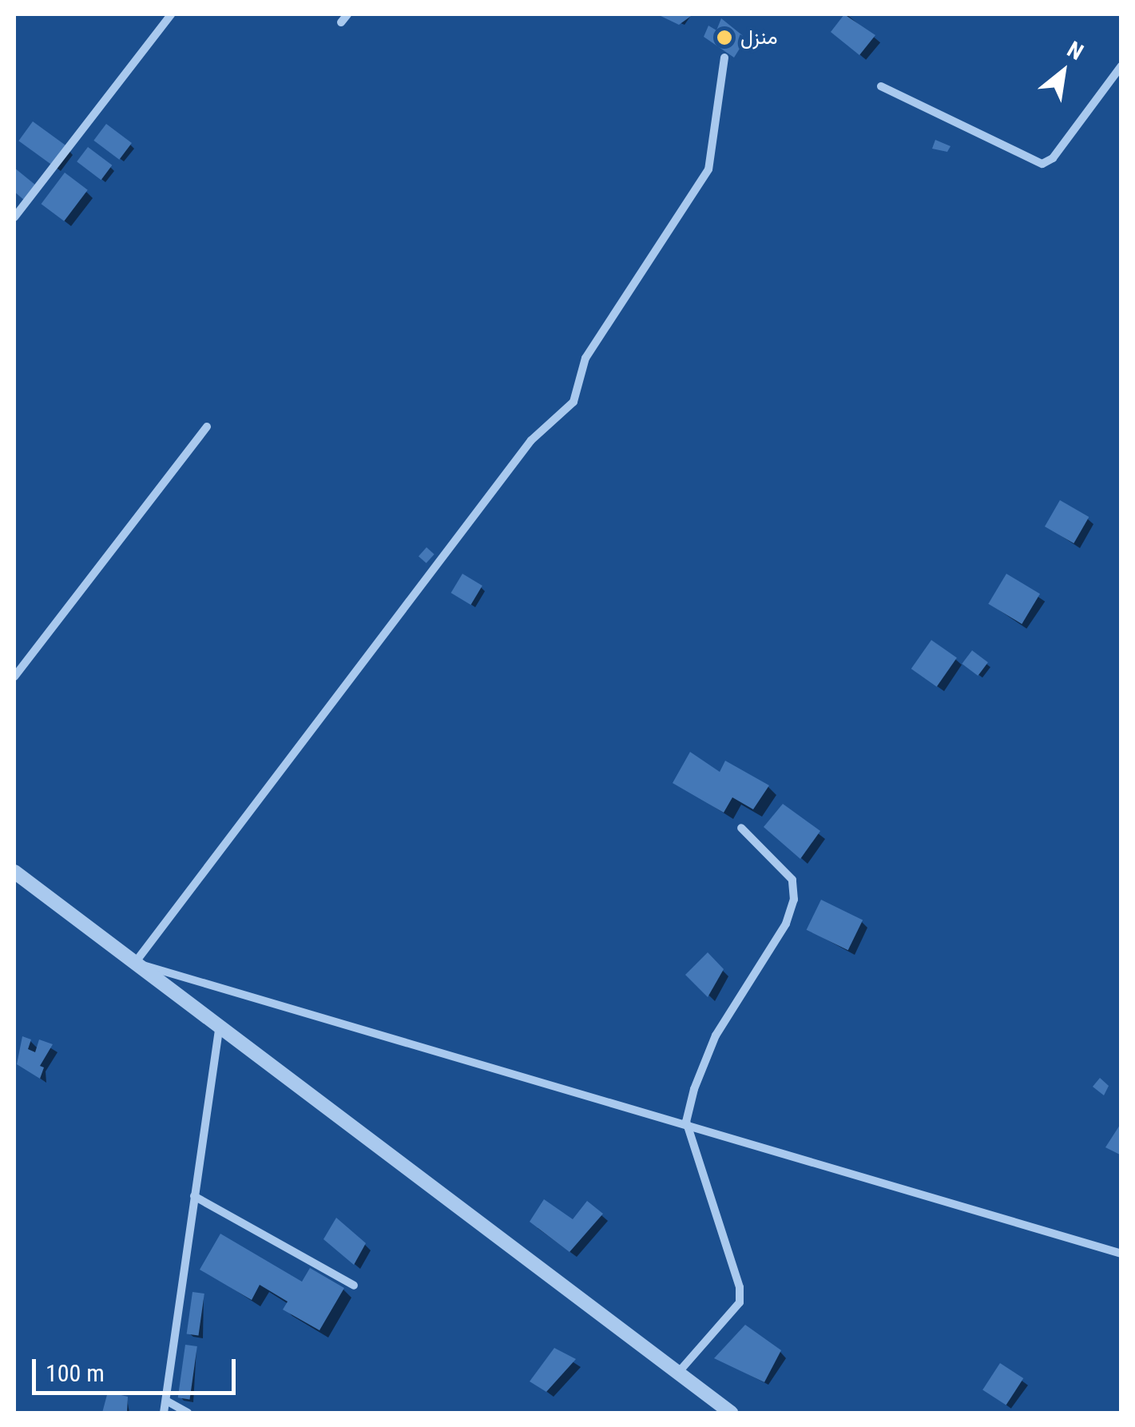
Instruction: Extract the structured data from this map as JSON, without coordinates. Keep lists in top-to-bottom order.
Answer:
{
  "places": ["منزل"],
  "scale_bar": "100 m",
  "north": "top right"
}
